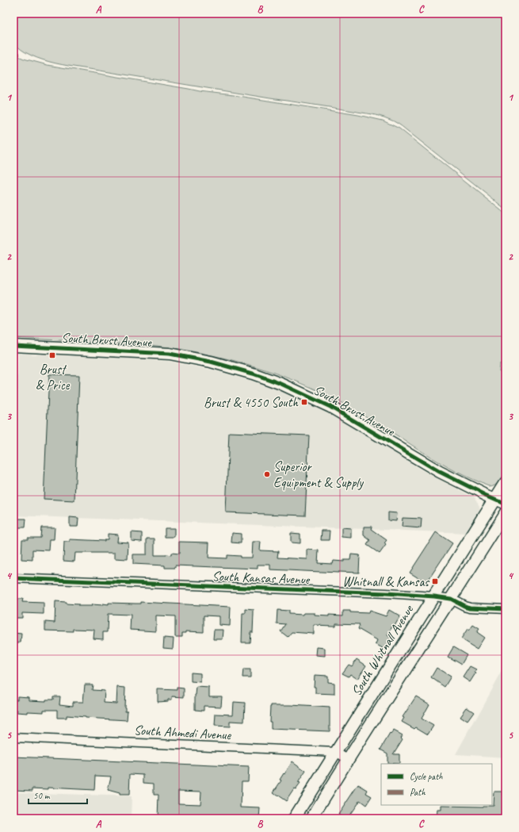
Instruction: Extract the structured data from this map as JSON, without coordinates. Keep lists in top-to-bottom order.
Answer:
{
  "streets": {
    "street": [
      "South Brust Avenue",
      "South Kansas Avenue",
      "South Whitnall Avenue",
      "South Ahmedi Avenue"
    ]
  },
  "crossings": [
    ["South Brust Avenue", "South Whitnall Avenue"],
    ["South Kansas Avenue", "South Whitnall Avenue"],
    ["South Whitnall Avenue", "South Ahmedi Avenue"]
  ],
  "places": {
    "transit": ["Brust & Price", "Brust & 4550 South", "Whitnall & Kansas"],
    "other": ["Superior Equipment & Supply"]
  },
  "legend": ["Cycle path", "Path"],
  "scale_bar": "50 m",
  "grid": {
    "columns": ["A", "B", "C"],
    "rows": [
      "1",
      "2",
      "3",
      "4",
      "5"
    ]
  }
}
